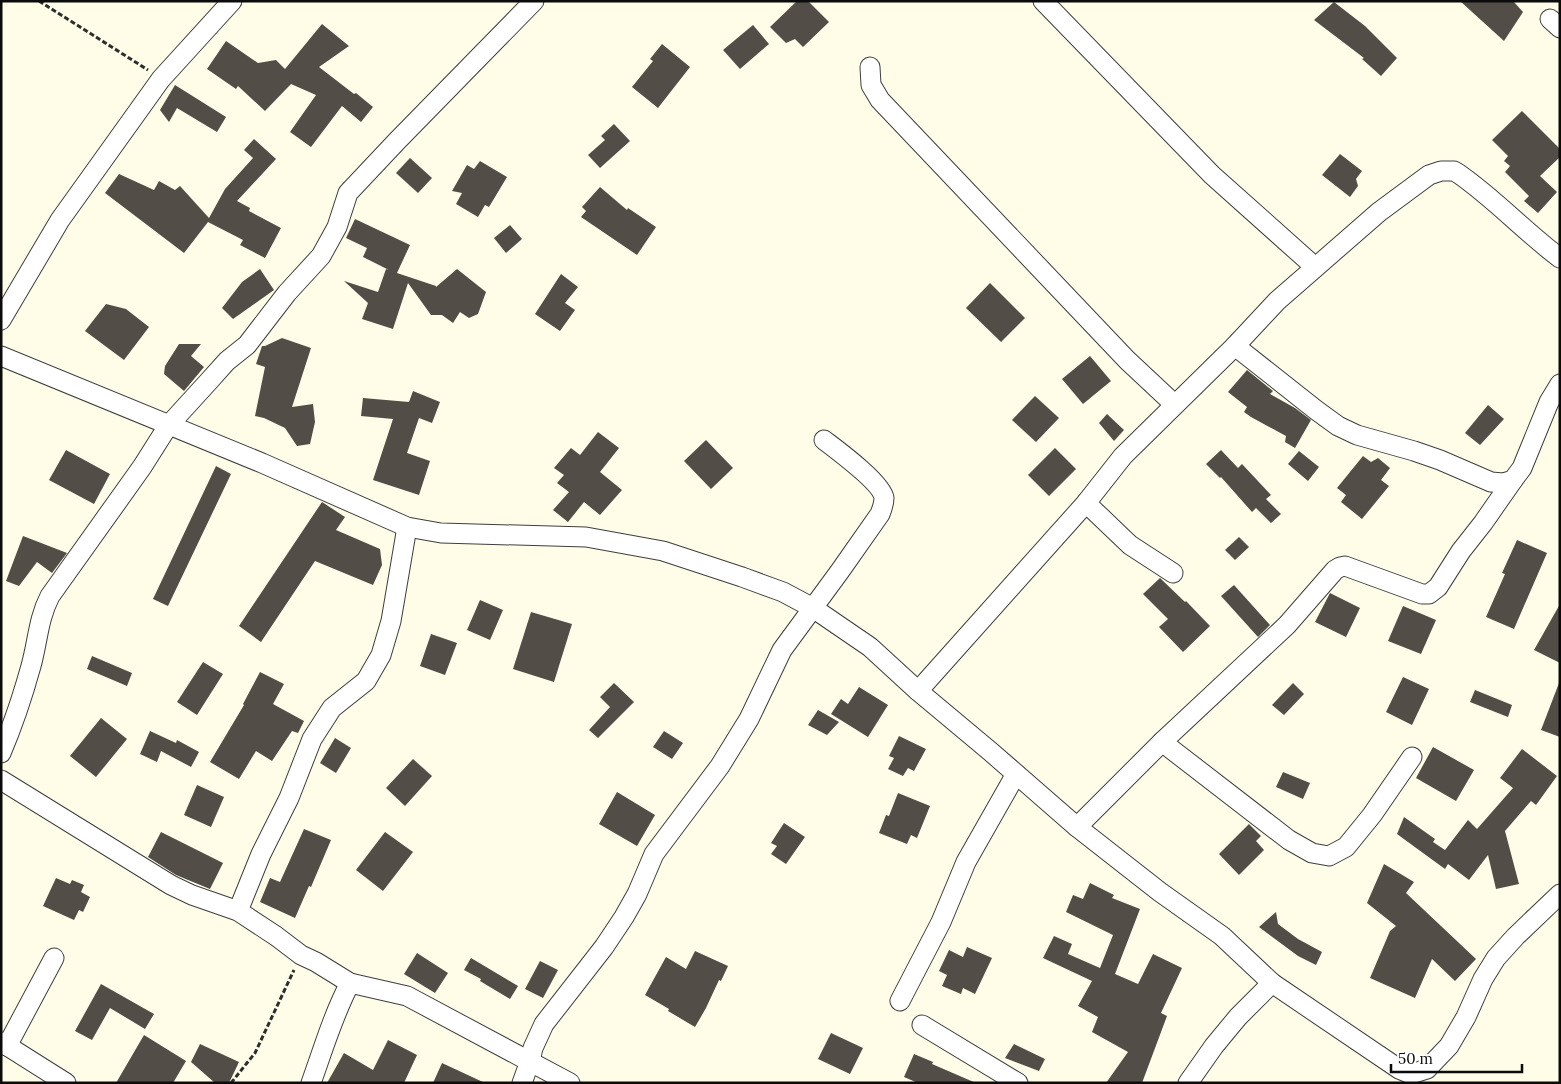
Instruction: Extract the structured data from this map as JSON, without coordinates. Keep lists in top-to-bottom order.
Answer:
{
  "scale_bar": "50 m"
}
